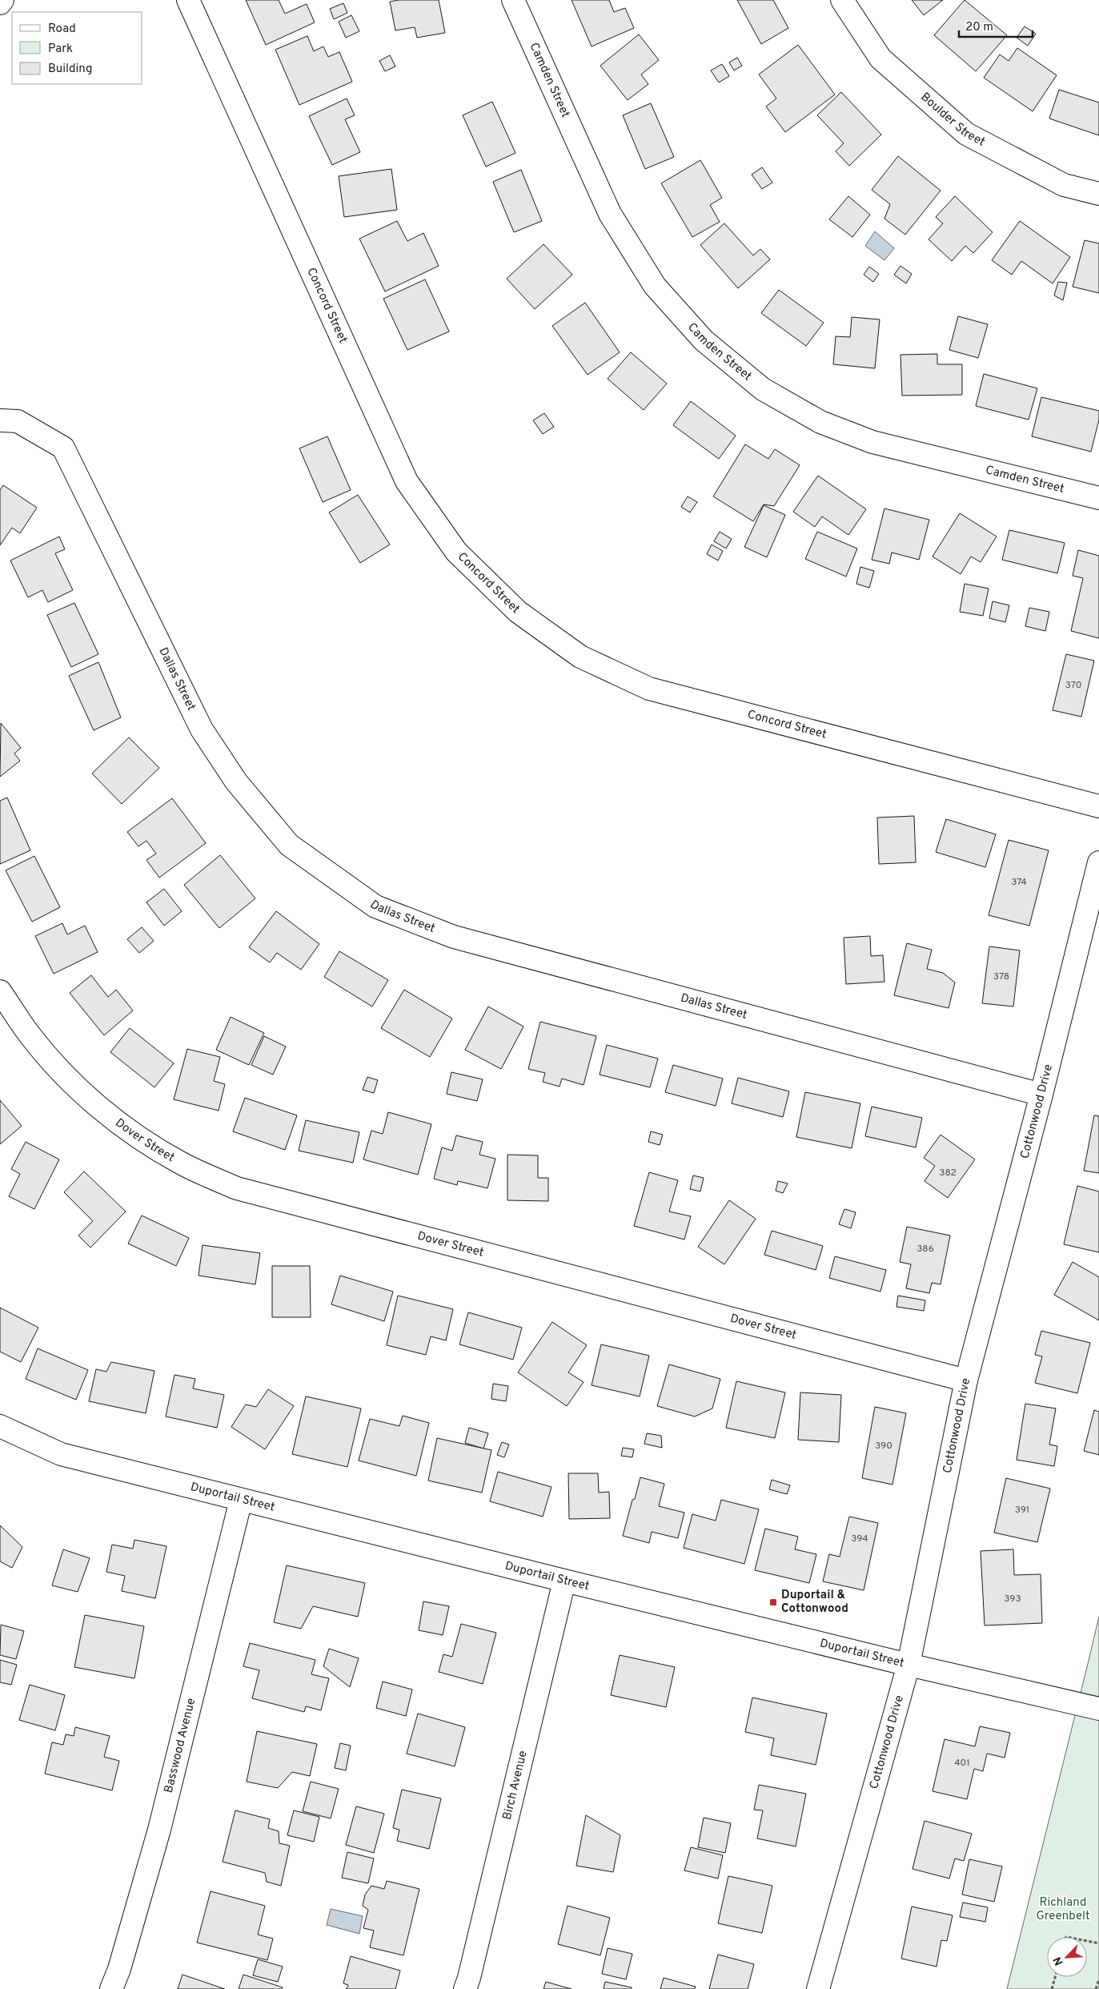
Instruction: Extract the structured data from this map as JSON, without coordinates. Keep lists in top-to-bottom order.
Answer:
{
  "streets": {
    "street": [
      "Camden Street",
      "Boulder Street",
      "Concord Street",
      "Dallas Street",
      "Cottonwood Drive",
      "Dover Street",
      "Duportail Street",
      "Basswood Avenue",
      "Birch Avenue"
    ]
  },
  "crossings": [
    ["Dallas Street", "Cottonwood Drive"],
    ["Cottonwood Drive", "Dover Street"],
    ["Cottonwood Drive", "Duportail Street"],
    ["Duportail Street", "Basswood Avenue"],
    ["Duportail Street", "Birch Avenue"]
  ],
  "parks": ["Richland Greenbelt"],
  "places": {
    "transit": ["Duportail & Cottonwood"]
  },
  "house_numbers": [
    "370",
    "374",
    "378",
    "382",
    "386",
    "390",
    "391",
    "394",
    "393",
    "401"
  ],
  "legend": ["Road", "Park", "Building"],
  "scale_bar": "20 m",
  "north": "bottom left"
}
